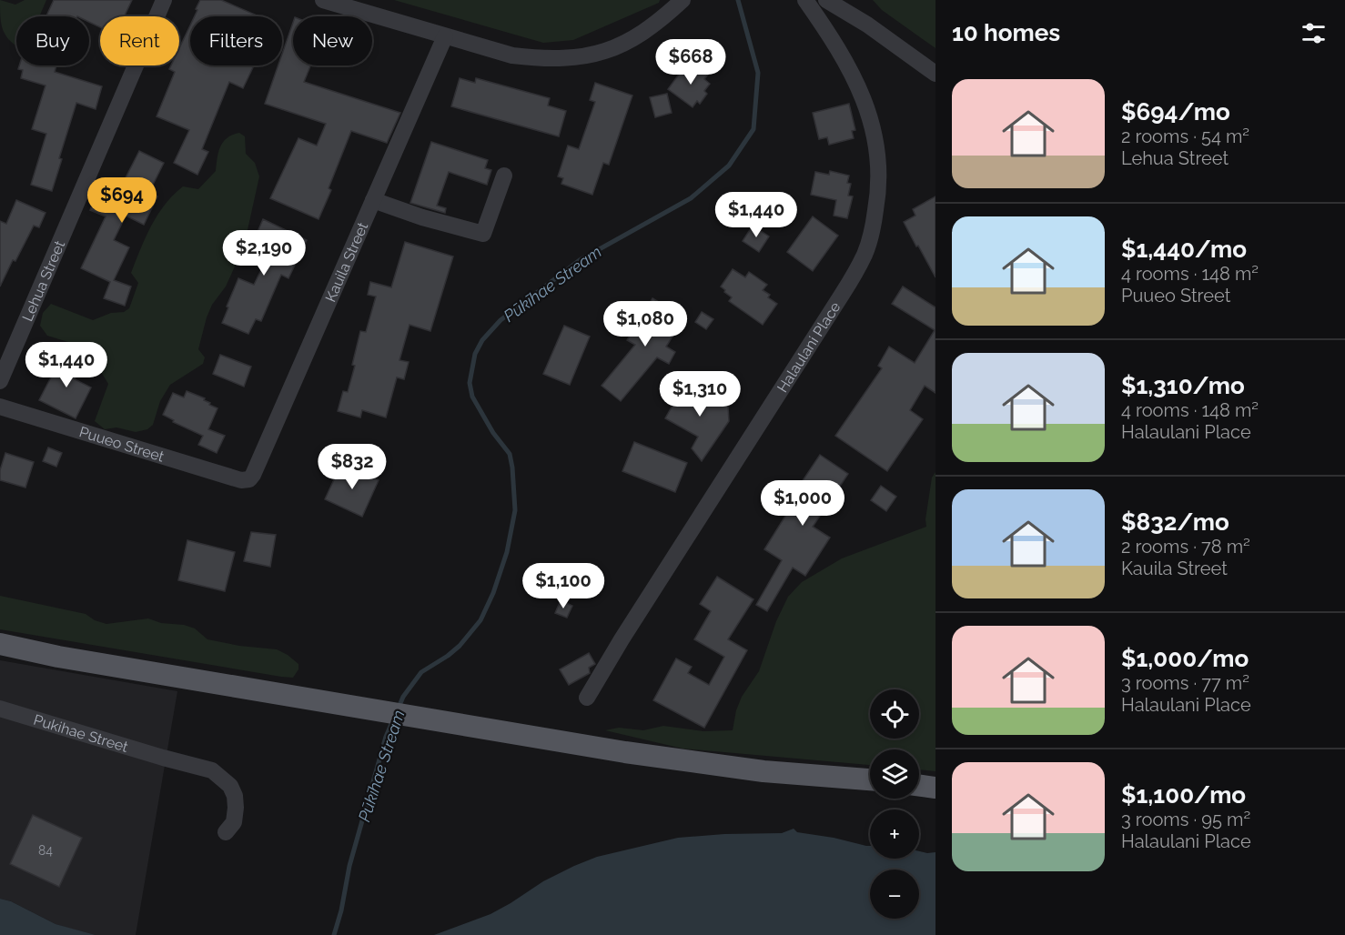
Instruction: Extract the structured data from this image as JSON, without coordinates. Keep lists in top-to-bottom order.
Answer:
{
  "streets": {
    "street": [
      "Kauila Street",
      "Lehua Street",
      "Halaulani Place",
      "Puueo Street",
      "Pukihae Street"
    ]
  },
  "crossings": [
    ["Kauila Street", "Puueo Street"]
  ],
  "water": ["Pūkīhae Stream"],
  "house_numbers": ["84"],
  "page": {
    "heading": "10 homes",
    "chip": [
      "Buy",
      "Rent",
      "Filters",
      "New"
    ],
    "price": [
      "$668",
      "$694",
      "$1,440",
      "$2,190",
      "$1,080",
      "$1,440",
      "$1,310",
      "$832",
      "$1,000",
      "$1,100"
    ],
    "list": [
      {
        "name": "$694/mo",
        "note": "2 rooms · 54 m² · Lehua Street"
      },
      {
        "name": "$1,440/mo",
        "note": "4 rooms · 148 m² · Puueo Street"
      },
      {
        "name": "$1,310/mo",
        "note": "4 rooms · 148 m² · Halaulani Place"
      },
      {
        "name": "$832/mo",
        "note": "2 rooms · 78 m² · Kauila Street"
      },
      {
        "name": "$1,000/mo",
        "note": "3 rooms · 77 m² · Halaulani Place"
      },
      {
        "name": "$1,100/mo",
        "note": "3 rooms · 95 m² · Halaulani Place"
      }
    ],
    "map_buttons": ["+", "−"]
  }
}
